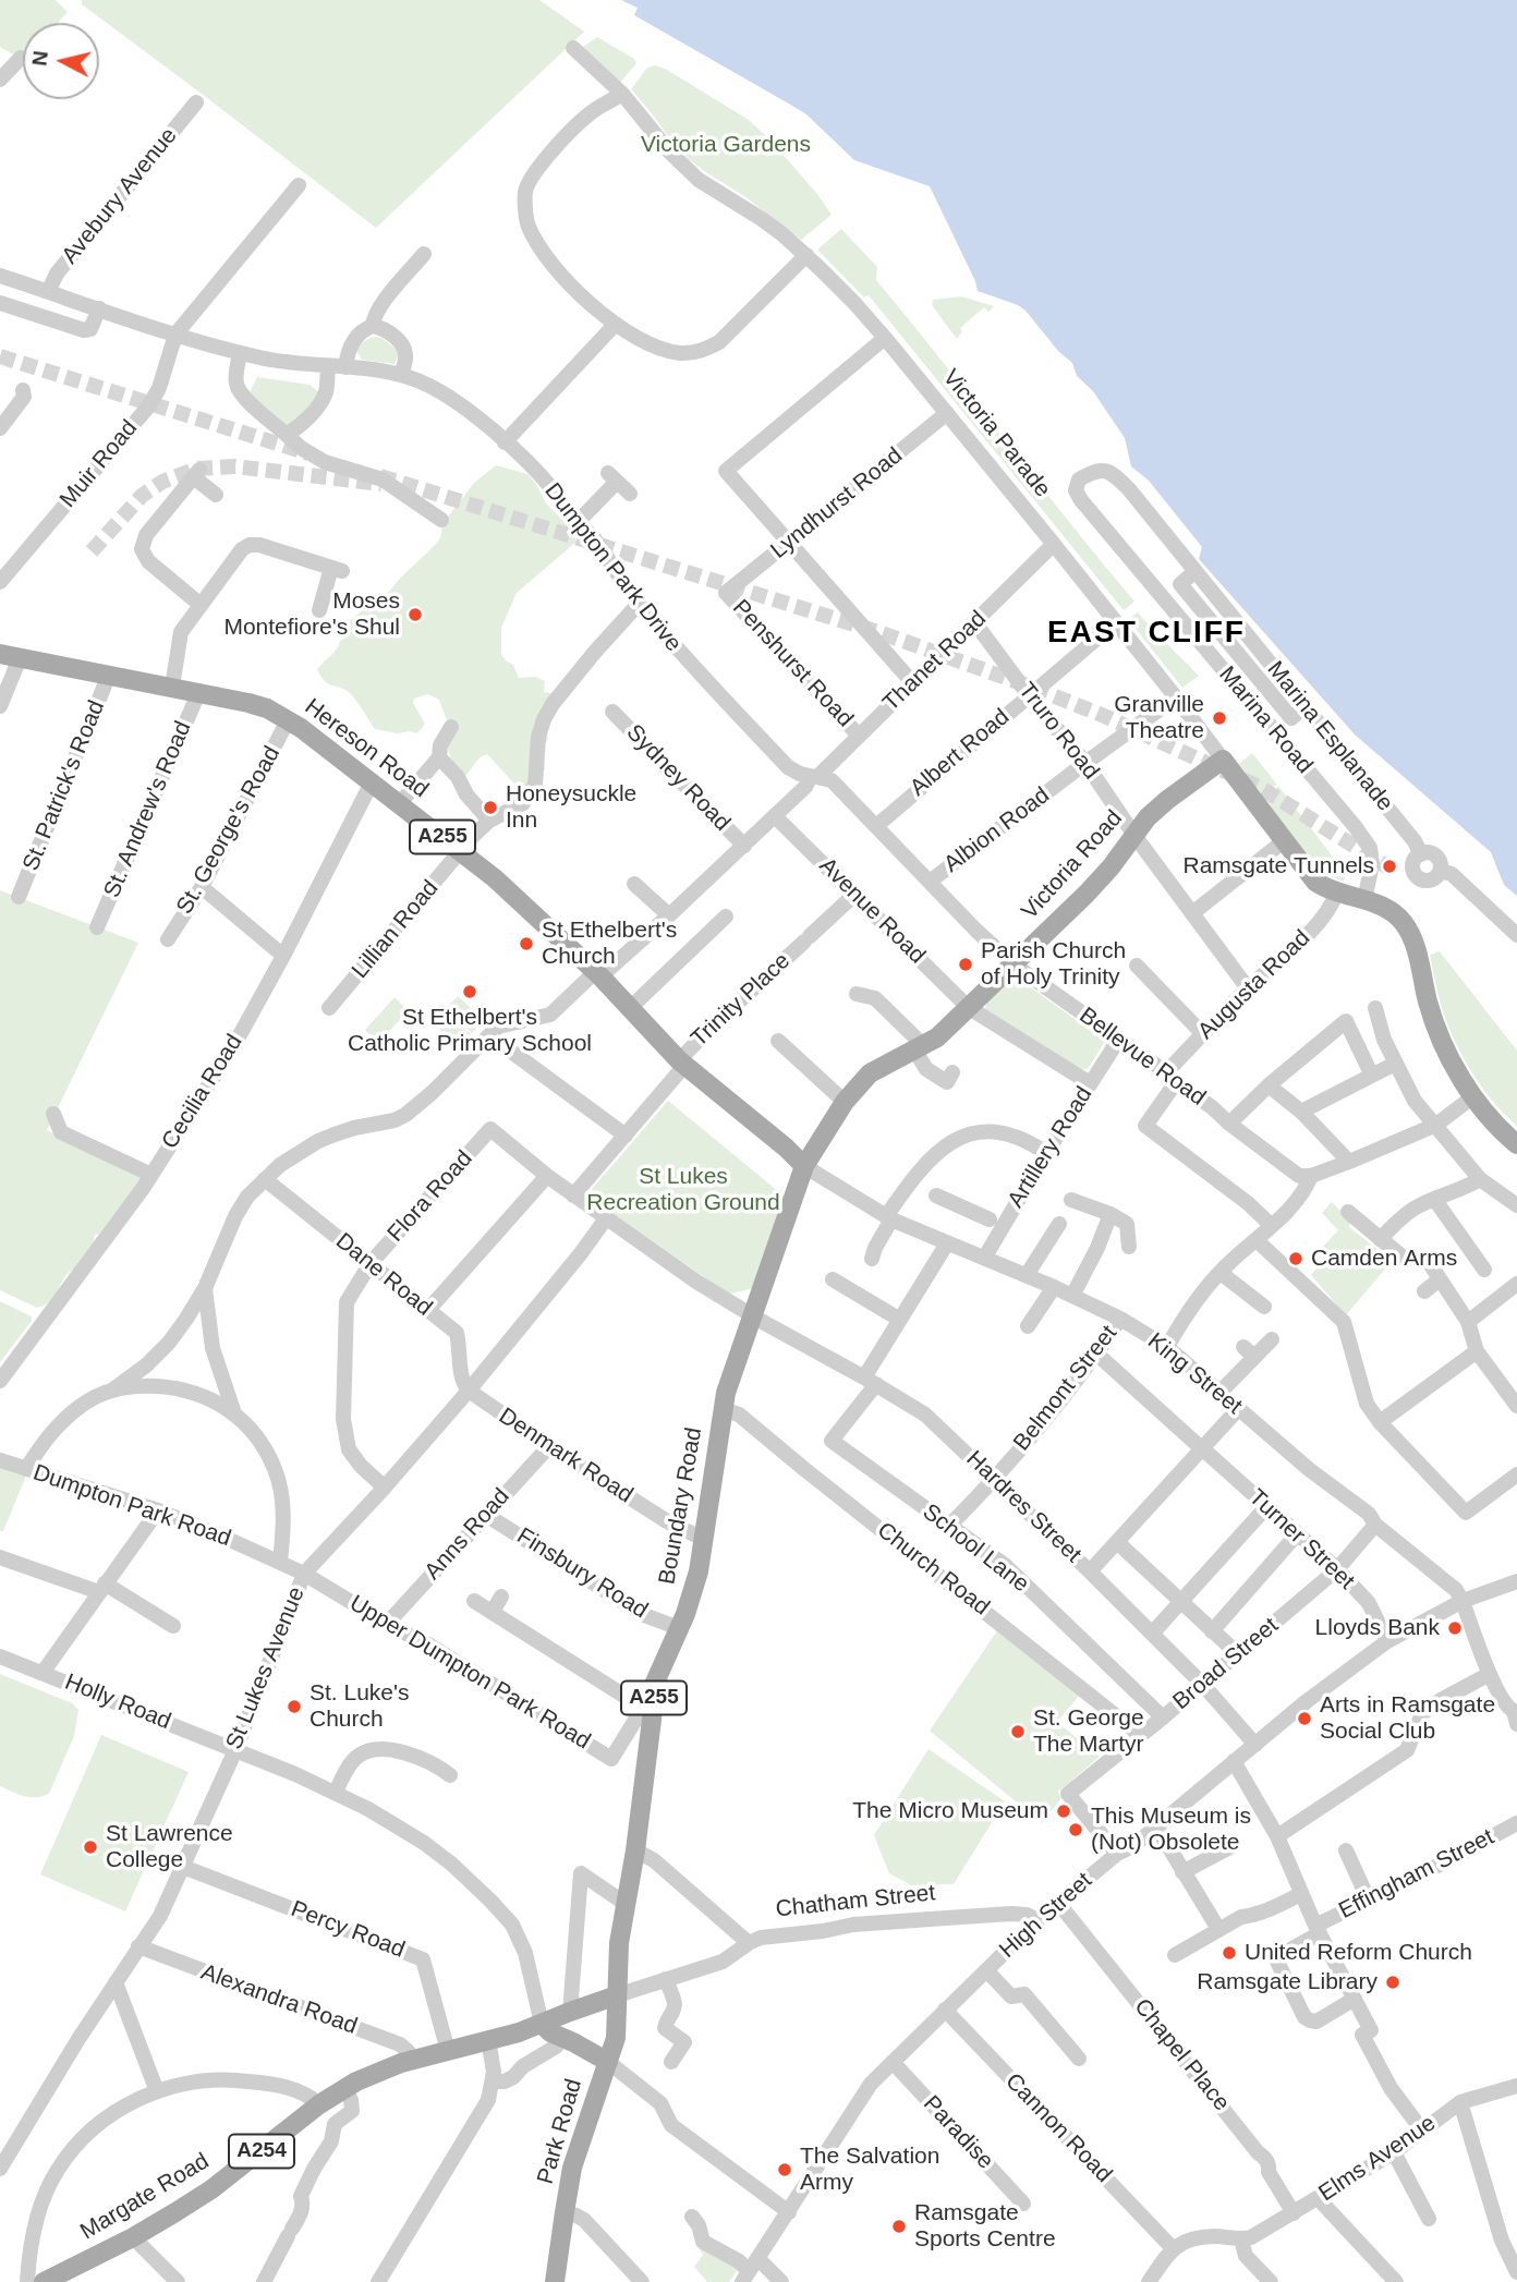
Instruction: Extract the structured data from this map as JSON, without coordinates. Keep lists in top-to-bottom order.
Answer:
{
  "streets": {
    "main road": [
      "Victoria Parade",
      "Hereson Road",
      "A255",
      "Victoria Road",
      "Boundary Road",
      "Chatham Street",
      "Park Road",
      "A254",
      "Margate Road"
    ],
    "street": [
      "Avebury Avenue",
      "Muir Road",
      "Lyndhurst Road",
      "Dumpton Park Drive",
      "Thanet Road",
      "Penshurst Road",
      "Marina Road",
      "Truro Road",
      "Marina Esplanade",
      "Albert Road",
      "Sydney Road",
      "St. Patrick's Road",
      "St. Andrew's Road",
      "St. George's Road",
      "Albion Road",
      "Avenue Road",
      "Lillian Road",
      "Augusta Road",
      "Trinity Place",
      "Bellevue Road",
      "Cecilia Road",
      "Artillery Road",
      "Flora Road",
      "Dane Road",
      "King Street",
      "Belmont Street",
      "Denmark Road",
      "Dumpton Park Road",
      "Hardres Street",
      "Anns Road",
      "Turner Street",
      "School Lane",
      "Church Road",
      "Finsbury Road",
      "Broad Street",
      "St Lukes Avenue",
      "Upper Dumpton Park Road",
      "Holly Road",
      "Effingham Street",
      "High Street",
      "Percy Road",
      "Alexandra Road",
      "Chapel Place",
      "Cannon Road",
      "Paradise",
      "Elms Avenue"
    ]
  },
  "crossings": [
    ["Avebury Avenue", "Dumpton Park Drive"],
    ["Victoria Parade", "Lyndhurst Road"],
    ["Victoria Parade", "Thanet Road"],
    ["Victoria Parade", "Albert Road"],
    ["Victoria Parade", "Albion Road"],
    ["Victoria Parade", "Victoria Road"],
    ["Victoria Parade", "Augusta Road"],
    ["Muir Road", "Dumpton Park Drive"],
    ["Lyndhurst Road", "Penshurst Road"],
    ["Dumpton Park Drive", "Thanet Road"],
    ["Dumpton Park Drive", "Lillian Road"],
    ["Dumpton Park Drive", "Bellevue Road"],
    ["Thanet Road", "Penshurst Road"],
    ["Thanet Road", "Truro Road"],
    ["Thanet Road", "Hereson Road"],
    ["Thanet Road", "Sydney Road"],
    ["Thanet Road", "Avenue Road"],
    ["Thanet Road", "Bellevue Road"],
    ["Marina Road", "Marina Esplanade"],
    ["Truro Road", "Albert Road"],
    ["Truro Road", "Albion Road"],
    ["Truro Road", "Victoria Road"],
    ["Truro Road", "Augusta Road"],
    ["Hereson Road", "St. Patrick's Road"],
    ["Hereson Road", "St. Andrew's Road"],
    ["Hereson Road", "St. George's Road"],
    ["Hereson Road", "Victoria Road"],
    ["Hereson Road", "Lillian Road"],
    ["Hereson Road", "Trinity Place"],
    ["Hereson Road", "Cecilia Road"],
    ["Hereson Road", "King Street"],
    ["Hereson Road", "Boundary Road"],
    ["Albert Road", "Bellevue Road"],
    ["Albion Road", "Bellevue Road"],
    ["Victoria Road", "Avenue Road"],
    ["Victoria Road", "Bellevue Road"],
    ["Victoria Road", "King Street"],
    ["Victoria Road", "Boundary Road"],
    ["Avenue Road", "Trinity Place"],
    ["Avenue Road", "Artillery Road"],
    ["Augusta Road", "Bellevue Road"],
    ["Trinity Place", "Hardres Street"],
    ["Bellevue Road", "Artillery Road"],
    ["Artillery Road", "King Street"],
    ["Flora Road", "Dane Road"],
    ["Flora Road", "Hardres Street"],
    ["Flora Road", "St Lukes Avenue"],
    ["Dane Road", "Denmark Road"],
    ["Dane Road", "St Lukes Avenue"],
    ["King Street", "Belmont Street"],
    ["King Street", "Boundary Road"],
    ["King Street", "Broad Street"],
    ["King Street", "High Street"],
    ["Belmont Street", "Hardres Street"],
    ["Belmont Street", "Turner Street"],
    ["Belmont Street", "School Lane"],
    ["Denmark Road", "Boundary Road"],
    ["Denmark Road", "Anns Road"],
    ["Denmark Road", "St Lukes Avenue"],
    ["Dumpton Park Road", "St Lukes Avenue"],
    ["Dumpton Park Road", "Upper Dumpton Park Road"],
    ["Boundary Road", "Hardres Street"],
    ["Boundary Road", "Church Road"],
    ["Boundary Road", "Finsbury Road"],
    ["Boundary Road", "Upper Dumpton Park Road"],
    ["Boundary Road", "Chatham Street"],
    ["Boundary Road", "Park Road"],
    ["Hardres Street", "School Lane"],
    ["Hardres Street", "Broad Street"],
    ["Hardres Street", "St Lukes Avenue"],
    ["Hardres Street", "High Street"],
    ["Anns Road", "Finsbury Road"],
    ["Anns Road", "Upper Dumpton Park Road"],
    ["Turner Street", "Broad Street"],
    ["Turner Street", "High Street"],
    ["School Lane", "Broad Street"],
    ["Church Road", "Broad Street"],
    ["Broad Street", "High Street"],
    ["St Lukes Avenue", "Upper Dumpton Park Road"],
    ["St Lukes Avenue", "Holly Road"],
    ["St Lukes Avenue", "Percy Road"],
    ["St Lukes Avenue", "Alexandra Road"],
    ["Holly Road", "Chatham Street"],
    ["Holly Road", "Margate Road"],
    ["Chatham Street", "High Street"],
    ["Chatham Street", "Park Road"],
    ["Chatham Street", "Margate Road"],
    ["High Street", "Chapel Place"],
    ["High Street", "Cannon Road"],
    ["High Street", "Paradise"],
    ["Percy Road", "Margate Road"],
    ["Alexandra Road", "Margate Road"],
    ["Chapel Place", "Elms Avenue"]
  ],
  "districts": ["EAST CLIFF"],
  "parks": ["Victoria Gardens", "St Lukes Recreation Ground"],
  "places": [
    "Moses Montefiore's Shul",
    "Granville Theatre",
    "Honeysuckle Inn",
    "Ramsgate Tunnels",
    "St Ethelbert's Church",
    "Parish Church of Holy Trinity",
    "St Ethelbert's Catholic Primary School",
    "Camden Arms",
    "Lloyds Bank",
    "St. Luke's Church",
    "Arts in Ramsgate Social Club",
    "St. George The Martyr",
    "The Micro Museum",
    "This Museum is (Not) Obsolete",
    "St Lawrence College",
    "United Reform Church",
    "Ramsgate Library",
    "The Salvation Army",
    "Ramsgate Sports Centre"
  ],
  "north": "left"
}
